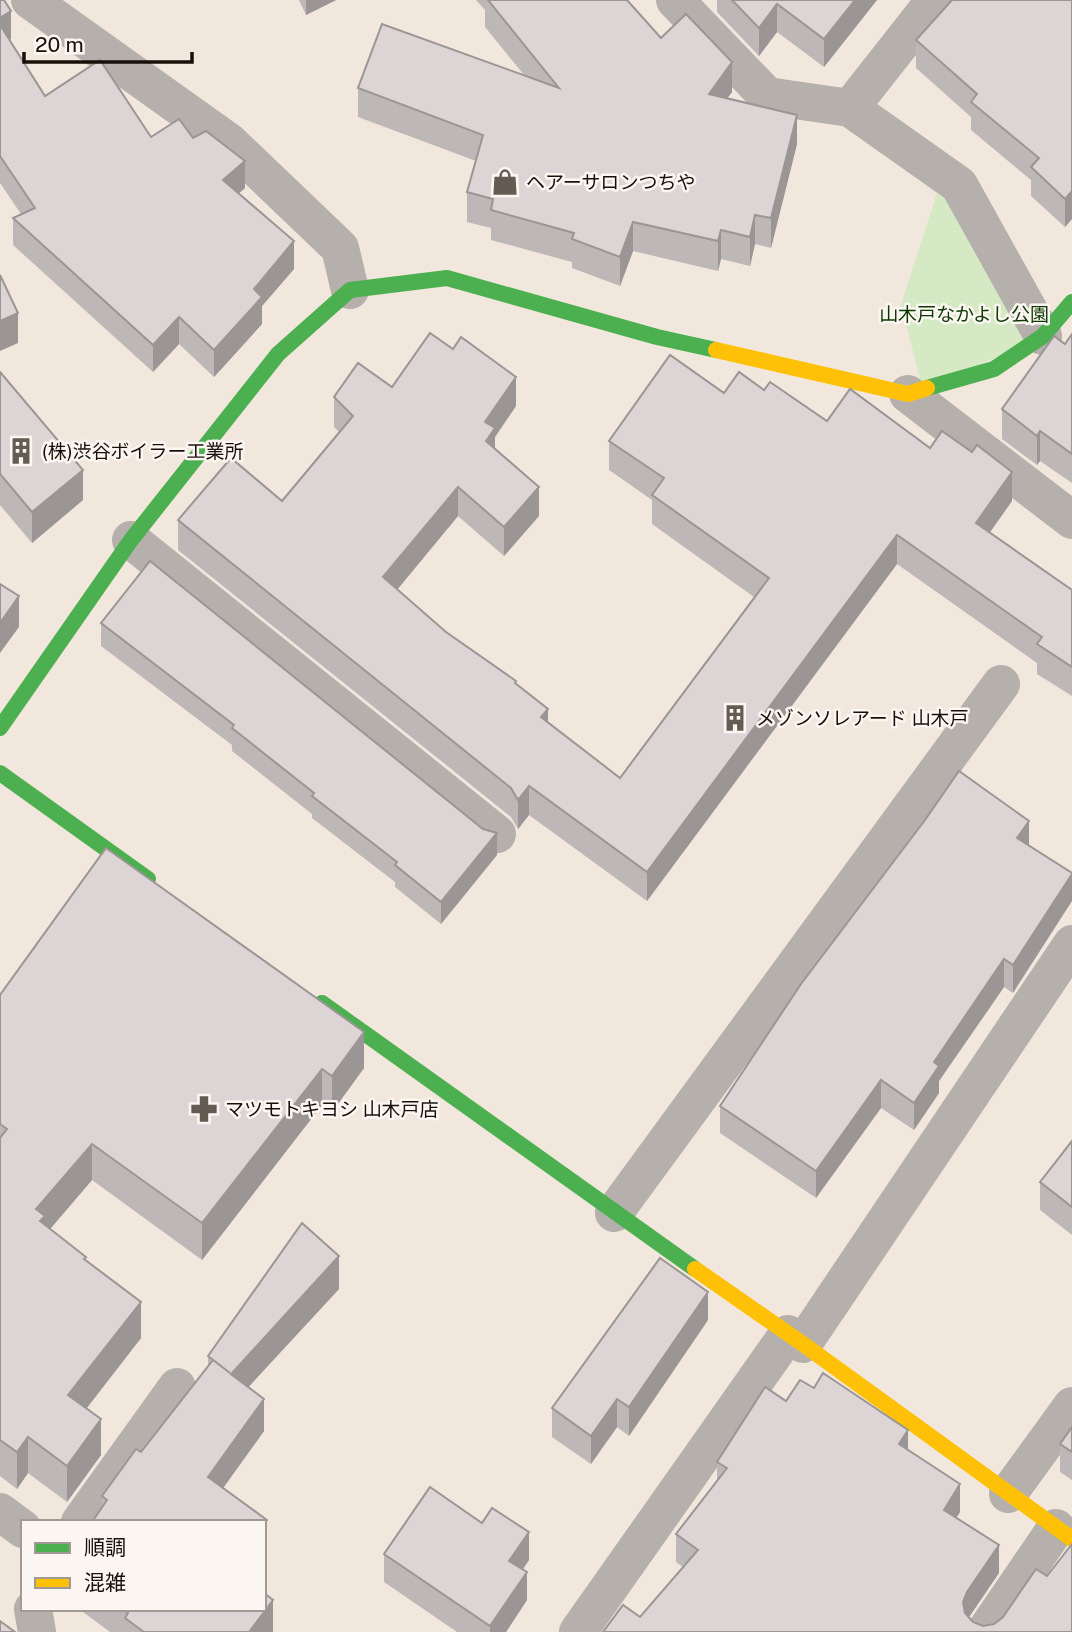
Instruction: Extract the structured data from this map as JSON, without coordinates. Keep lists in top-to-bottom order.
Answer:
{
  "parks": ["山木戸なかよし公園"],
  "places": {
    "shop": ["ヘアーサロンつちや"],
    "building": ["(株)渋谷ボイラー工業所", "メゾンソレアード 山木戸"],
    "pharmacy": ["マツモトキヨシ 山木戸店"]
  },
  "legend": ["順調", "混雑"],
  "scale_bar": "20 m"
}
